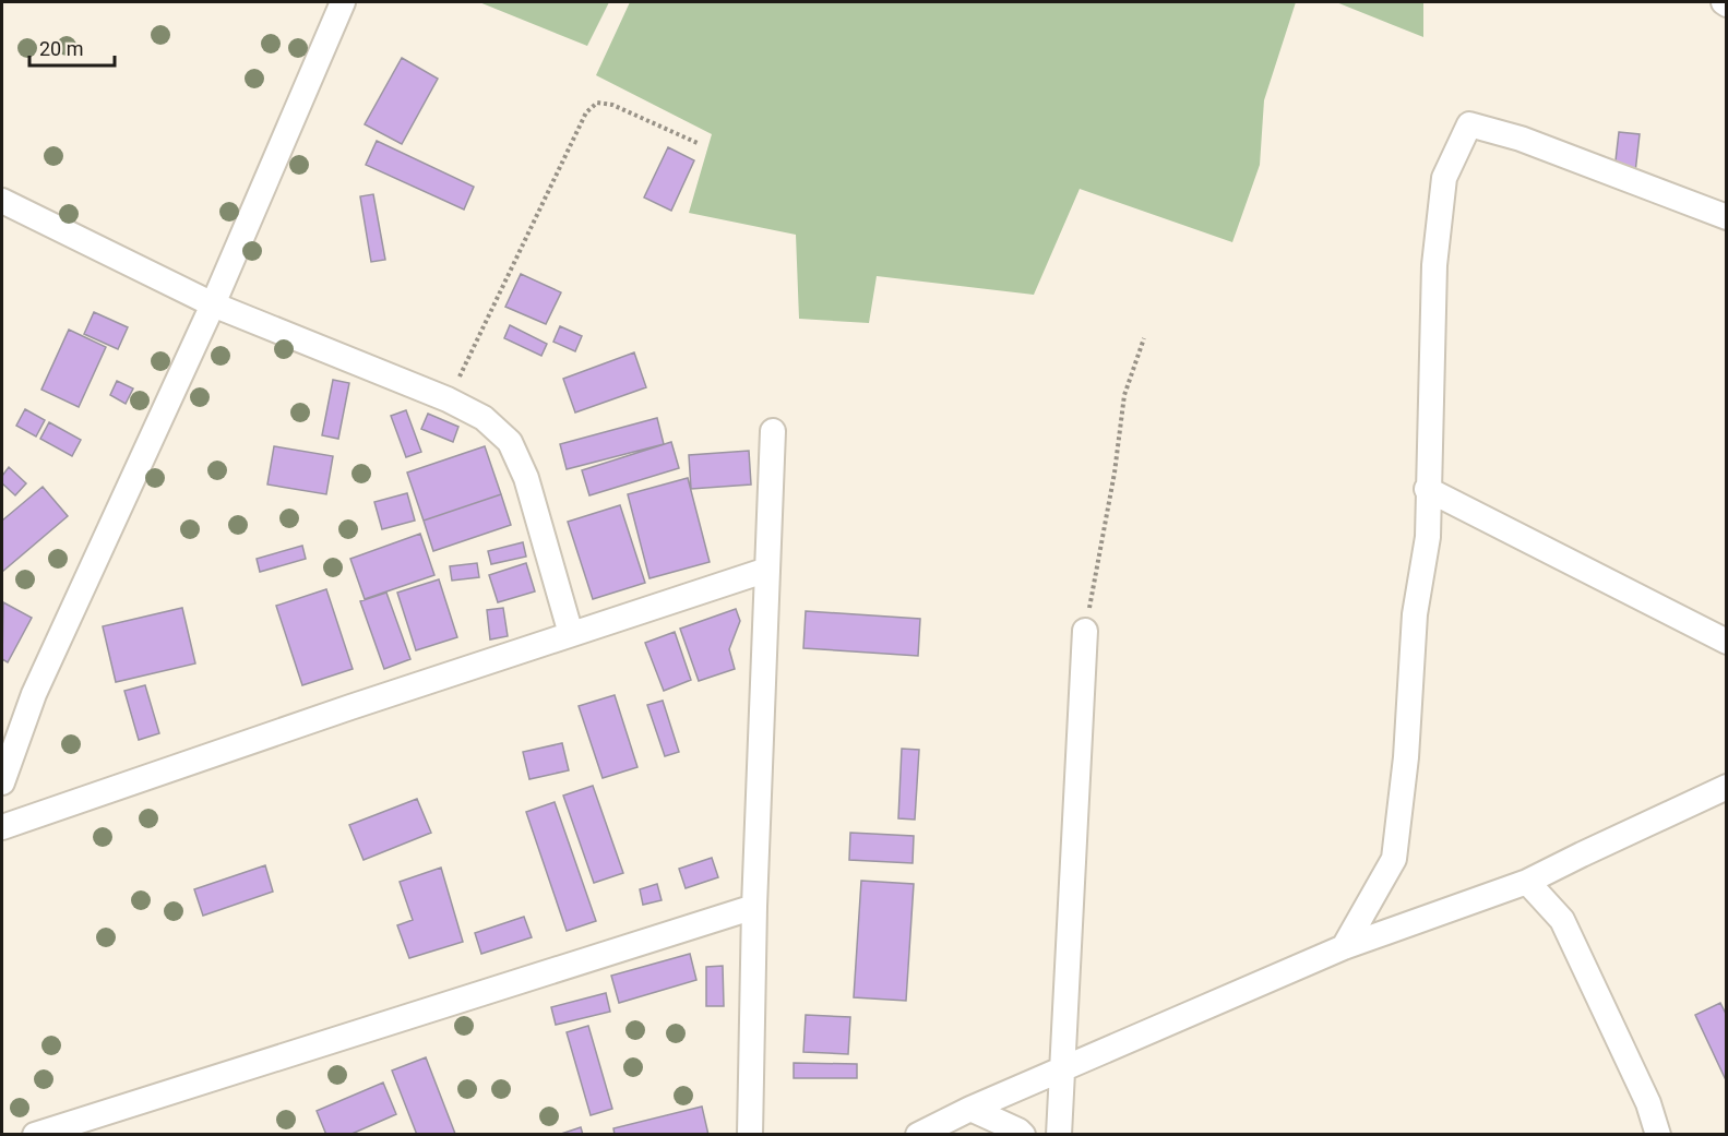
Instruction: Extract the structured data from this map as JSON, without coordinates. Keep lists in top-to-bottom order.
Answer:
{
  "scale_bar": "20 m"
}
